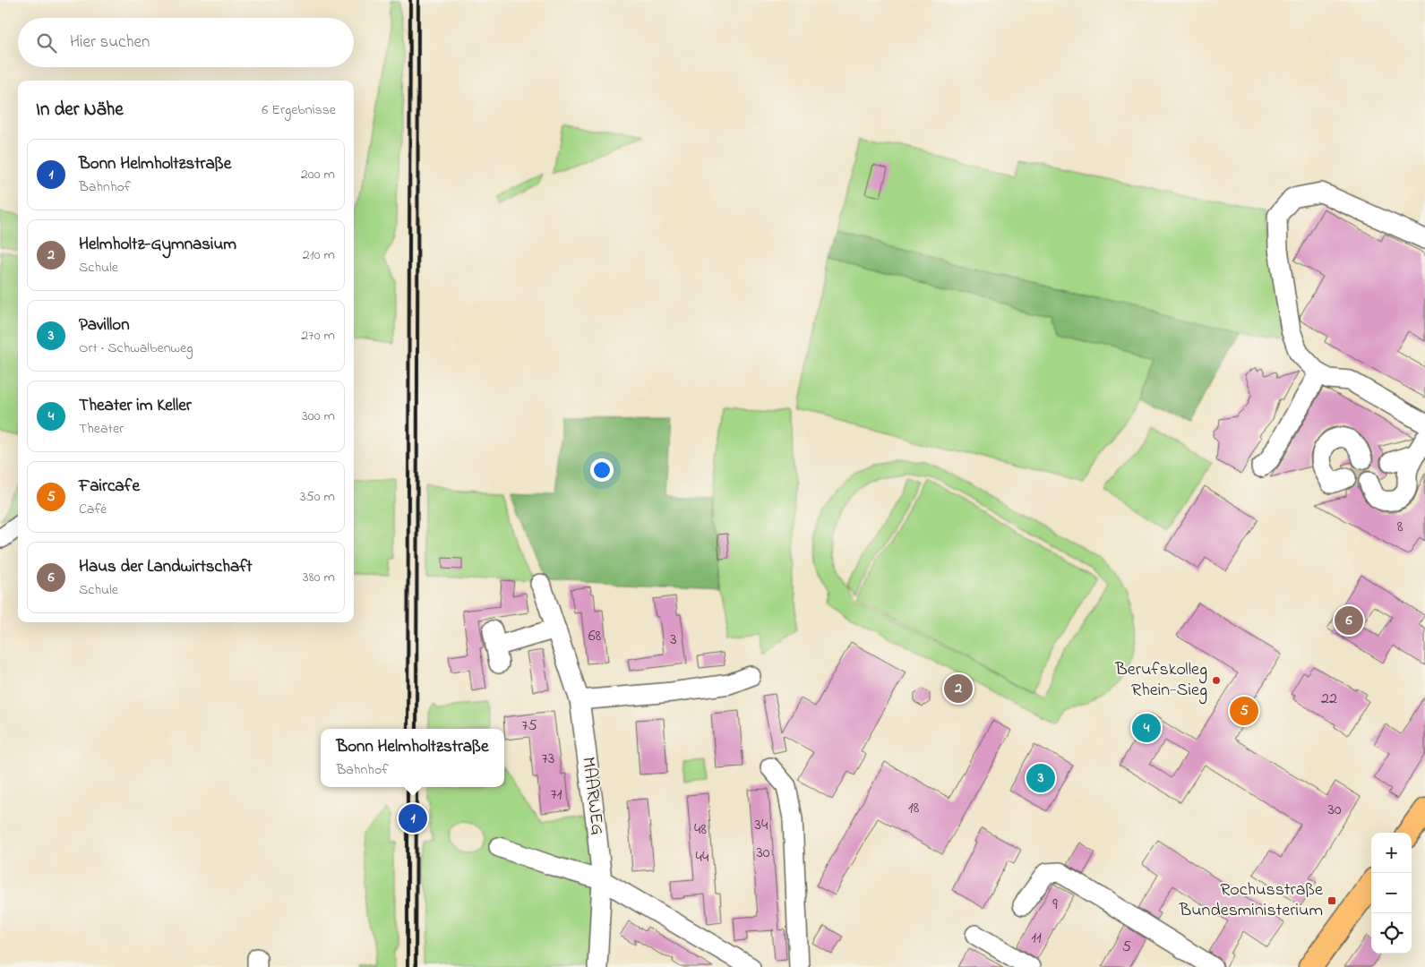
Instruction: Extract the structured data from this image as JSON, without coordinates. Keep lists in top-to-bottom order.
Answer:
{
  "streets": {
    "street": ["MAARWEG"]
  },
  "places": {
    "other": ["Berufskolleg Rhein-Sieg"],
    "transit": ["Rochusstraße Bundesministerium"]
  },
  "house_numbers": [
    "8",
    "68",
    "3",
    "22",
    "75",
    "73",
    "71",
    "18",
    "30",
    "34",
    "48",
    "30",
    "44",
    "9",
    "11",
    "5"
  ],
  "page": {
    "search": "Hier suchen",
    "heading": ["In der Nähe", "6 Ergebnisse"],
    "list": [
      {
        "mark": "1",
        "name": "Bonn Helmholtzstraße",
        "note": "Bahnhof",
        "value": "200 m"
      },
      {
        "mark": "2",
        "name": "Helmholtz-Gymnasium",
        "note": "Schule",
        "value": "210 m"
      },
      {
        "mark": "3",
        "name": "Pavillon",
        "note": "Ort · Schwalbenweg",
        "value": "270 m"
      },
      {
        "mark": "4",
        "name": "Theater im Keller",
        "note": "Theater",
        "value": "300 m"
      },
      {
        "mark": "5",
        "name": "Faircafe",
        "note": "Café",
        "value": "350 m"
      },
      {
        "mark": "6",
        "name": "Haus der Landwirtschaft",
        "note": "Schule",
        "value": "380 m"
      }
    ],
    "pins": [
      "6",
      "2",
      "5",
      "4",
      "3",
      "1"
    ],
    "popup": ["Bonn Helmholtzstraße", "Bahnhof"],
    "map_buttons": ["+", "−"]
  }
}
